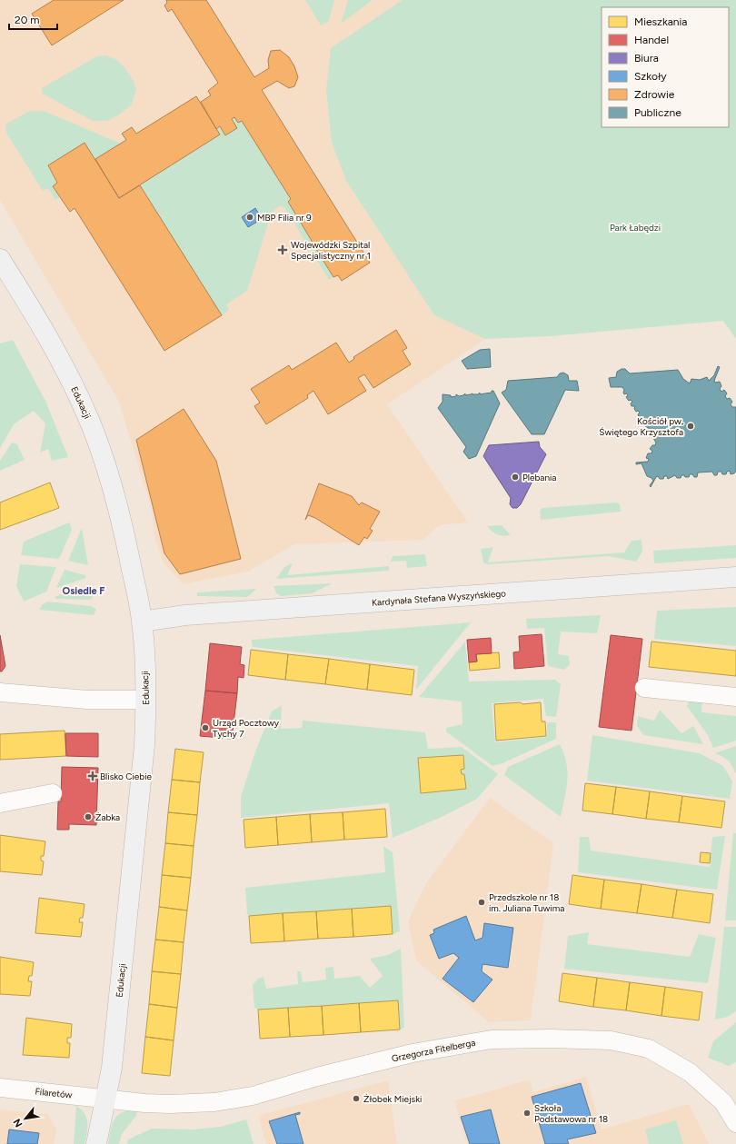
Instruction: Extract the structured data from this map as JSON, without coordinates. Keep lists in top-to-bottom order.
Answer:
{
  "streets": {
    "street": [
      "Edukacji",
      "Kardynała Stefana Wyszyńskiego",
      "Grzegorza Fitelberga",
      "Filaretów"
    ]
  },
  "crossings": [
    ["Edukacji", "Kardynała Stefana Wyszyńskiego"],
    ["Edukacji", "Grzegorza Fitelberga"],
    ["Edukacji", "Filaretów"],
    ["Grzegorza Fitelberga", "Filaretów"]
  ],
  "districts": ["Osiedle F"],
  "parks": ["Park Łabędzi"],
  "places": {
    "other": [
      "MBP Filia nr 9",
      "Kościół pw. Świętego Krzysztofa",
      "Plebania",
      "Urząd Pocztowy Tychy 7",
      "Żabka",
      "Przedszkole nr 18 im. Juliana Tuwima",
      "Żłobek Miejski",
      "Szkoła Podstawowa nr 18"
    ],
    "health": ["Wojewódzki Szpital Specjalistyczny nr 1", "Blisko Ciebie"]
  },
  "legend": [
    "Mieszkania",
    "Handel",
    "Biura",
    "Szkoły",
    "Zdrowie",
    "Publiczne"
  ],
  "scale_bar": "20 m",
  "north": "bottom left"
}
